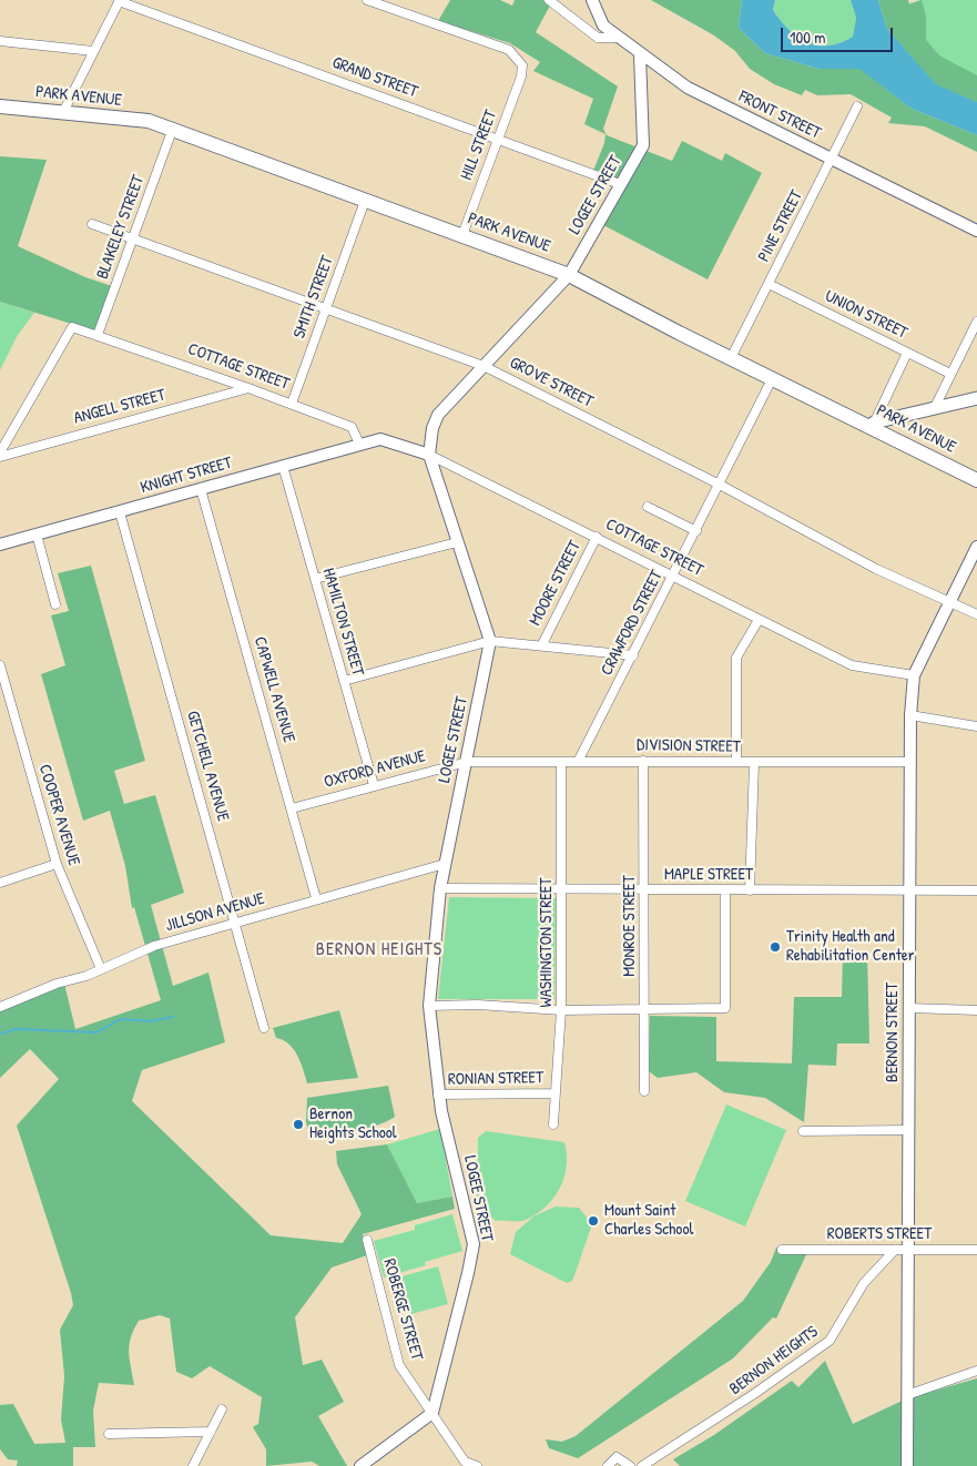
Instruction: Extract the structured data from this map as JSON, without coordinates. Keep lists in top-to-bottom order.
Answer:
{
  "streets": {
    "main road": ["PARK AVENUE"],
    "street": [
      "GRAND STREET",
      "FRONT STREET",
      "HILL STREET",
      "LOGEE STREET",
      "PINE STREET",
      "BLAKELEY STREET",
      "SMITH STREET",
      "UNION STREET",
      "COTTAGE STREET",
      "GROVE STREET",
      "ANGELL STREET",
      "KNIGHT STREET",
      "MOORE STREET",
      "HAMILTON STREET",
      "CRAWFORD STREET",
      "CAPWELL AVENUE",
      "DIVISION STREET",
      "GETCHELL AVENUE",
      "OXFORD AVENUE",
      "COOPER AVENUE",
      "MAPLE STREET",
      "JILLSON AVENUE",
      "MONROE STREET",
      "WASHINGTON STREET",
      "BERNON STREET",
      "RONIAN STREET",
      "ROBERTS STREET",
      "ROBERGE STREET",
      "BERNON HEIGHTS"
    ]
  },
  "crossings": [
    ["GRAND STREET", "HILL STREET"],
    ["GRAND STREET", "LOGEE STREET"],
    ["PARK AVENUE", "HILL STREET"],
    ["PARK AVENUE", "LOGEE STREET"],
    ["PARK AVENUE", "PINE STREET"],
    ["PARK AVENUE", "BLAKELEY STREET"],
    ["PARK AVENUE", "SMITH STREET"],
    ["PARK AVENUE", "CRAWFORD STREET"],
    ["FRONT STREET", "LOGEE STREET"],
    ["FRONT STREET", "PINE STREET"],
    ["LOGEE STREET", "COTTAGE STREET"],
    ["LOGEE STREET", "GROVE STREET"],
    ["LOGEE STREET", "DIVISION STREET"],
    ["LOGEE STREET", "OXFORD AVENUE"],
    ["LOGEE STREET", "MAPLE STREET"],
    ["LOGEE STREET", "JILLSON AVENUE"],
    ["LOGEE STREET", "RONIAN STREET"],
    ["LOGEE STREET", "ROBERGE STREET"],
    ["PINE STREET", "UNION STREET"],
    ["BLAKELEY STREET", "COTTAGE STREET"],
    ["BLAKELEY STREET", "GROVE STREET"],
    ["SMITH STREET", "COTTAGE STREET"],
    ["SMITH STREET", "GROVE STREET"],
    ["COTTAGE STREET", "ANGELL STREET"],
    ["COTTAGE STREET", "KNIGHT STREET"],
    ["COTTAGE STREET", "MOORE STREET"],
    ["COTTAGE STREET", "CRAWFORD STREET"],
    ["COTTAGE STREET", "BERNON STREET"],
    ["GROVE STREET", "CRAWFORD STREET"],
    ["GROVE STREET", "BERNON STREET"],
    ["KNIGHT STREET", "HAMILTON STREET"],
    ["KNIGHT STREET", "CAPWELL AVENUE"],
    ["KNIGHT STREET", "GETCHELL AVENUE"],
    ["HAMILTON STREET", "OXFORD AVENUE"],
    ["CRAWFORD STREET", "DIVISION STREET"],
    ["CAPWELL AVENUE", "OXFORD AVENUE"],
    ["CAPWELL AVENUE", "JILLSON AVENUE"],
    ["DIVISION STREET", "OXFORD AVENUE"],
    ["DIVISION STREET", "MONROE STREET"],
    ["DIVISION STREET", "WASHINGTON STREET"],
    ["DIVISION STREET", "BERNON STREET"],
    ["GETCHELL AVENUE", "JILLSON AVENUE"],
    ["COOPER AVENUE", "JILLSON AVENUE"],
    ["MAPLE STREET", "MONROE STREET"],
    ["MAPLE STREET", "WASHINGTON STREET"],
    ["MAPLE STREET", "BERNON STREET"],
    ["WASHINGTON STREET", "RONIAN STREET"],
    ["BERNON STREET", "ROBERTS STREET"],
    ["ROBERTS STREET", "BERNON HEIGHTS"]
  ],
  "districts": ["BERNON HEIGHTS"],
  "places": ["Trinity Health and Rehabilitation Center", "Bernon Heights School", "Mount Saint Charles School"],
  "scale_bar": "100 m"
}
